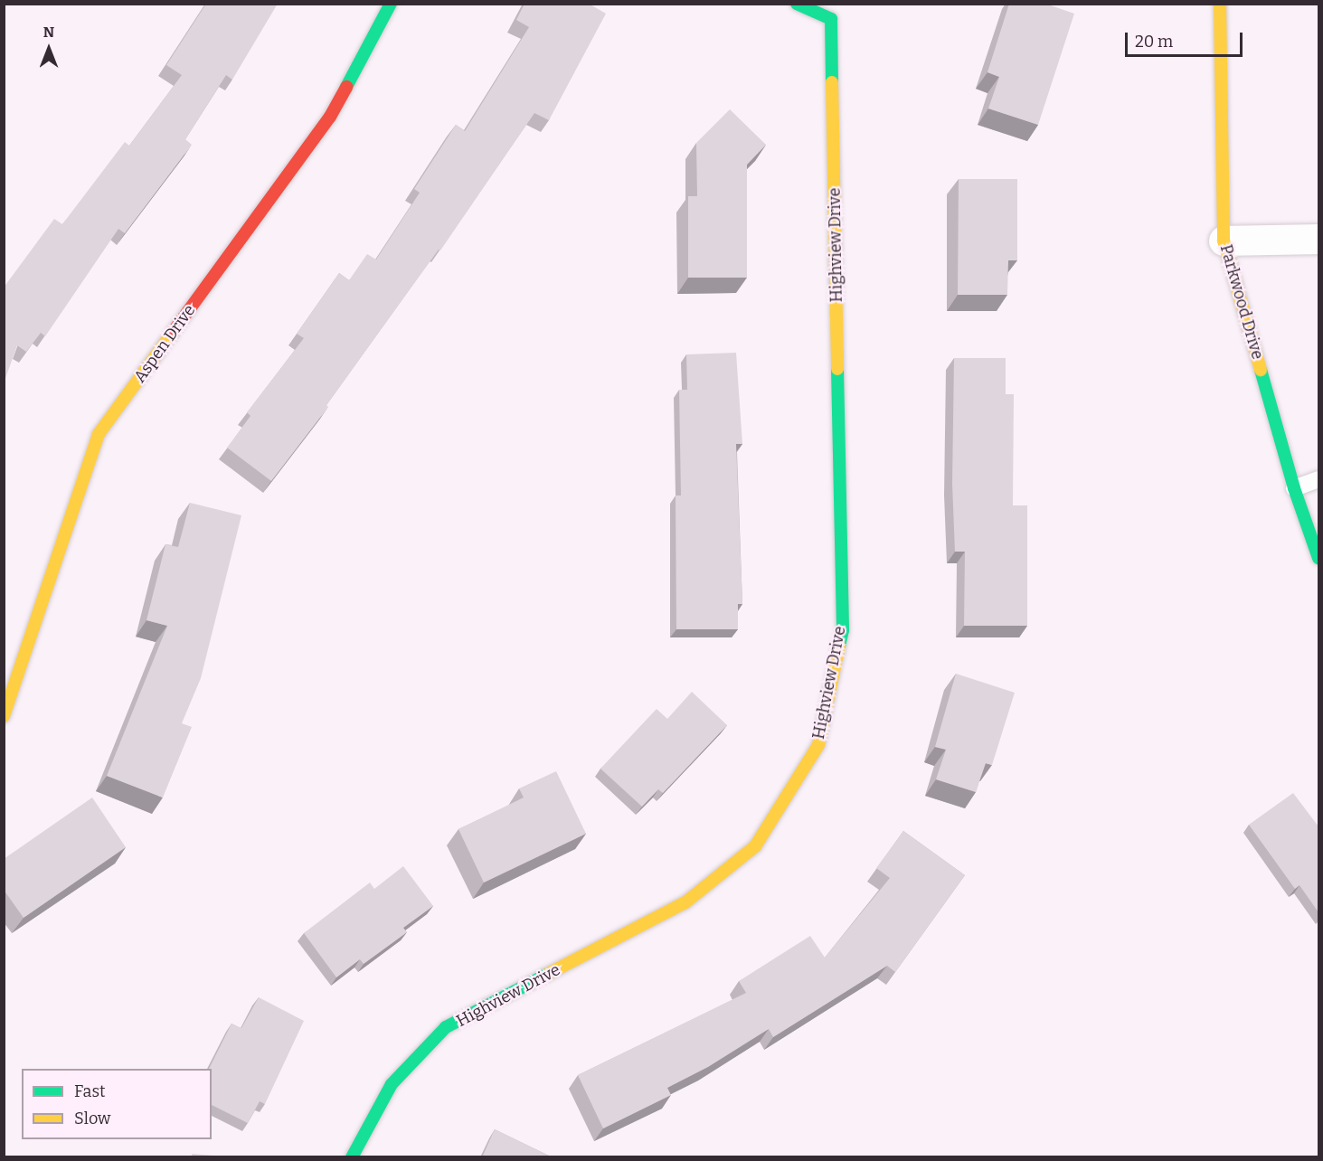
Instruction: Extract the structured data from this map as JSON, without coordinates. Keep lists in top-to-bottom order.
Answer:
{
  "streets": {
    "street": ["Highview Drive", "Parkwood Drive", "Aspen Drive"]
  },
  "legend": ["Fast", "Slow"],
  "scale_bar": "20 m",
  "north": "top"
}
